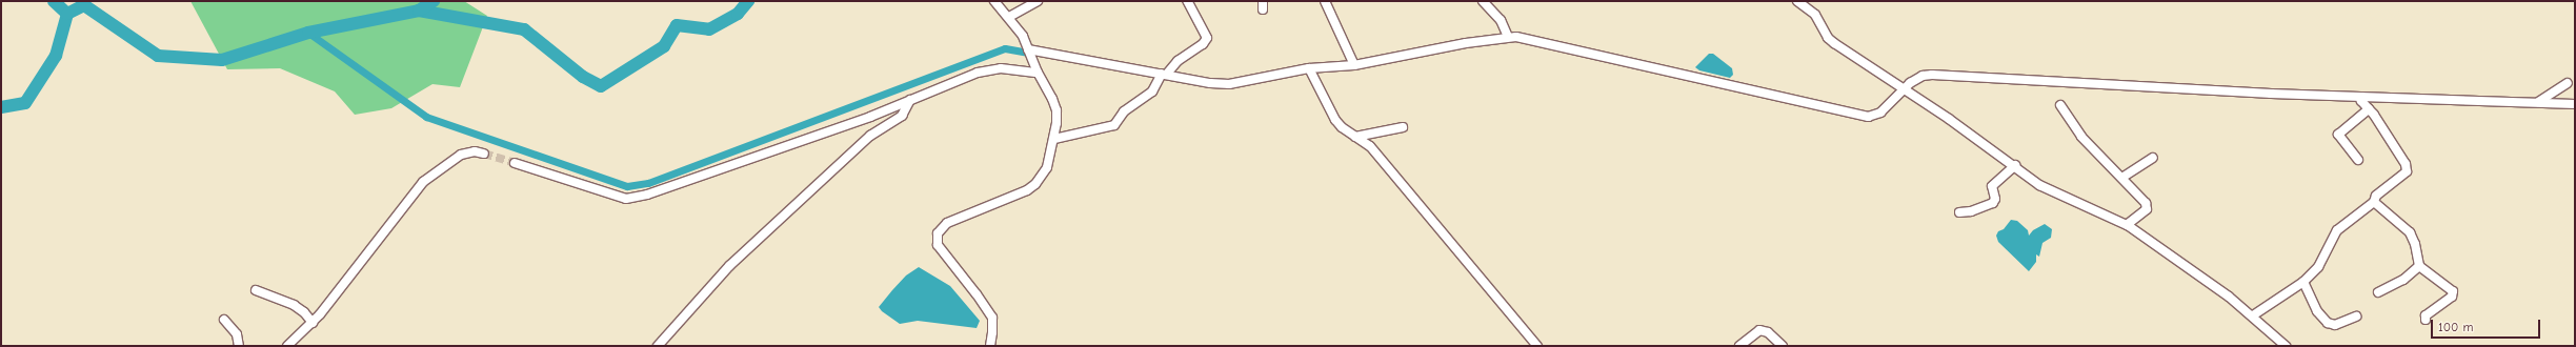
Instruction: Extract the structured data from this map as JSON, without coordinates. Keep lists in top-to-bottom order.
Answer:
{
  "scale_bar": "100 m"
}
